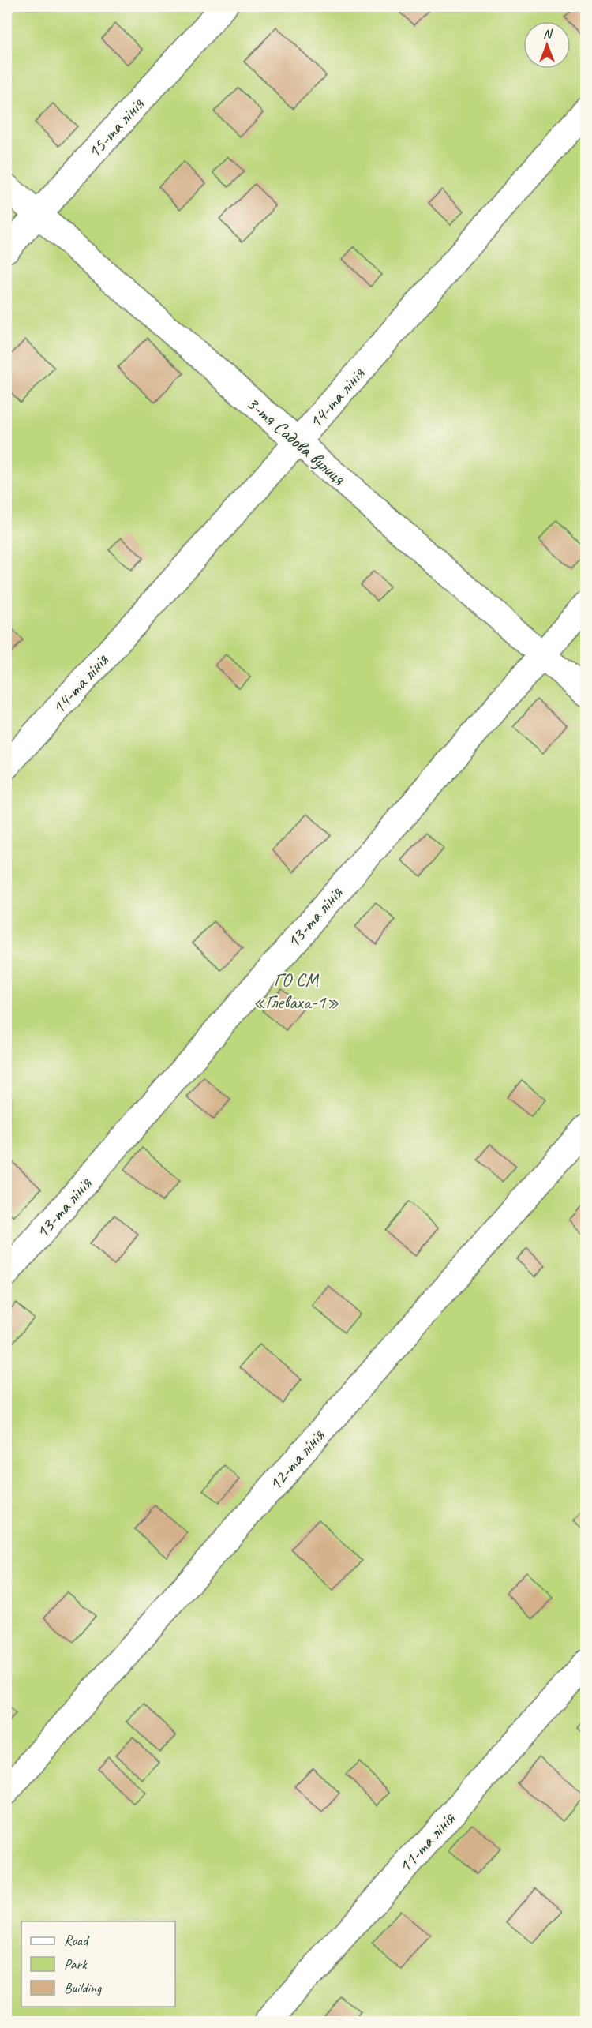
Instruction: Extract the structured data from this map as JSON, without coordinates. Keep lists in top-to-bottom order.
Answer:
{
  "streets": {
    "street": [
      "15-та лінія",
      "14-та лінія",
      "3-тя Садова вулиця",
      "13-та лінія",
      "12-та лінія",
      "11-та лінія"
    ]
  },
  "crossings": [
    ["15-та лінія", "3-тя Садова вулиця"],
    ["14-та лінія", "3-тя Садова вулиця"],
    ["3-тя Садова вулиця", "13-та лінія"]
  ],
  "parks": ["ГО СМ «Глеваха-1»"],
  "legend": ["Road", "Park", "Building"],
  "north": "top"
}
